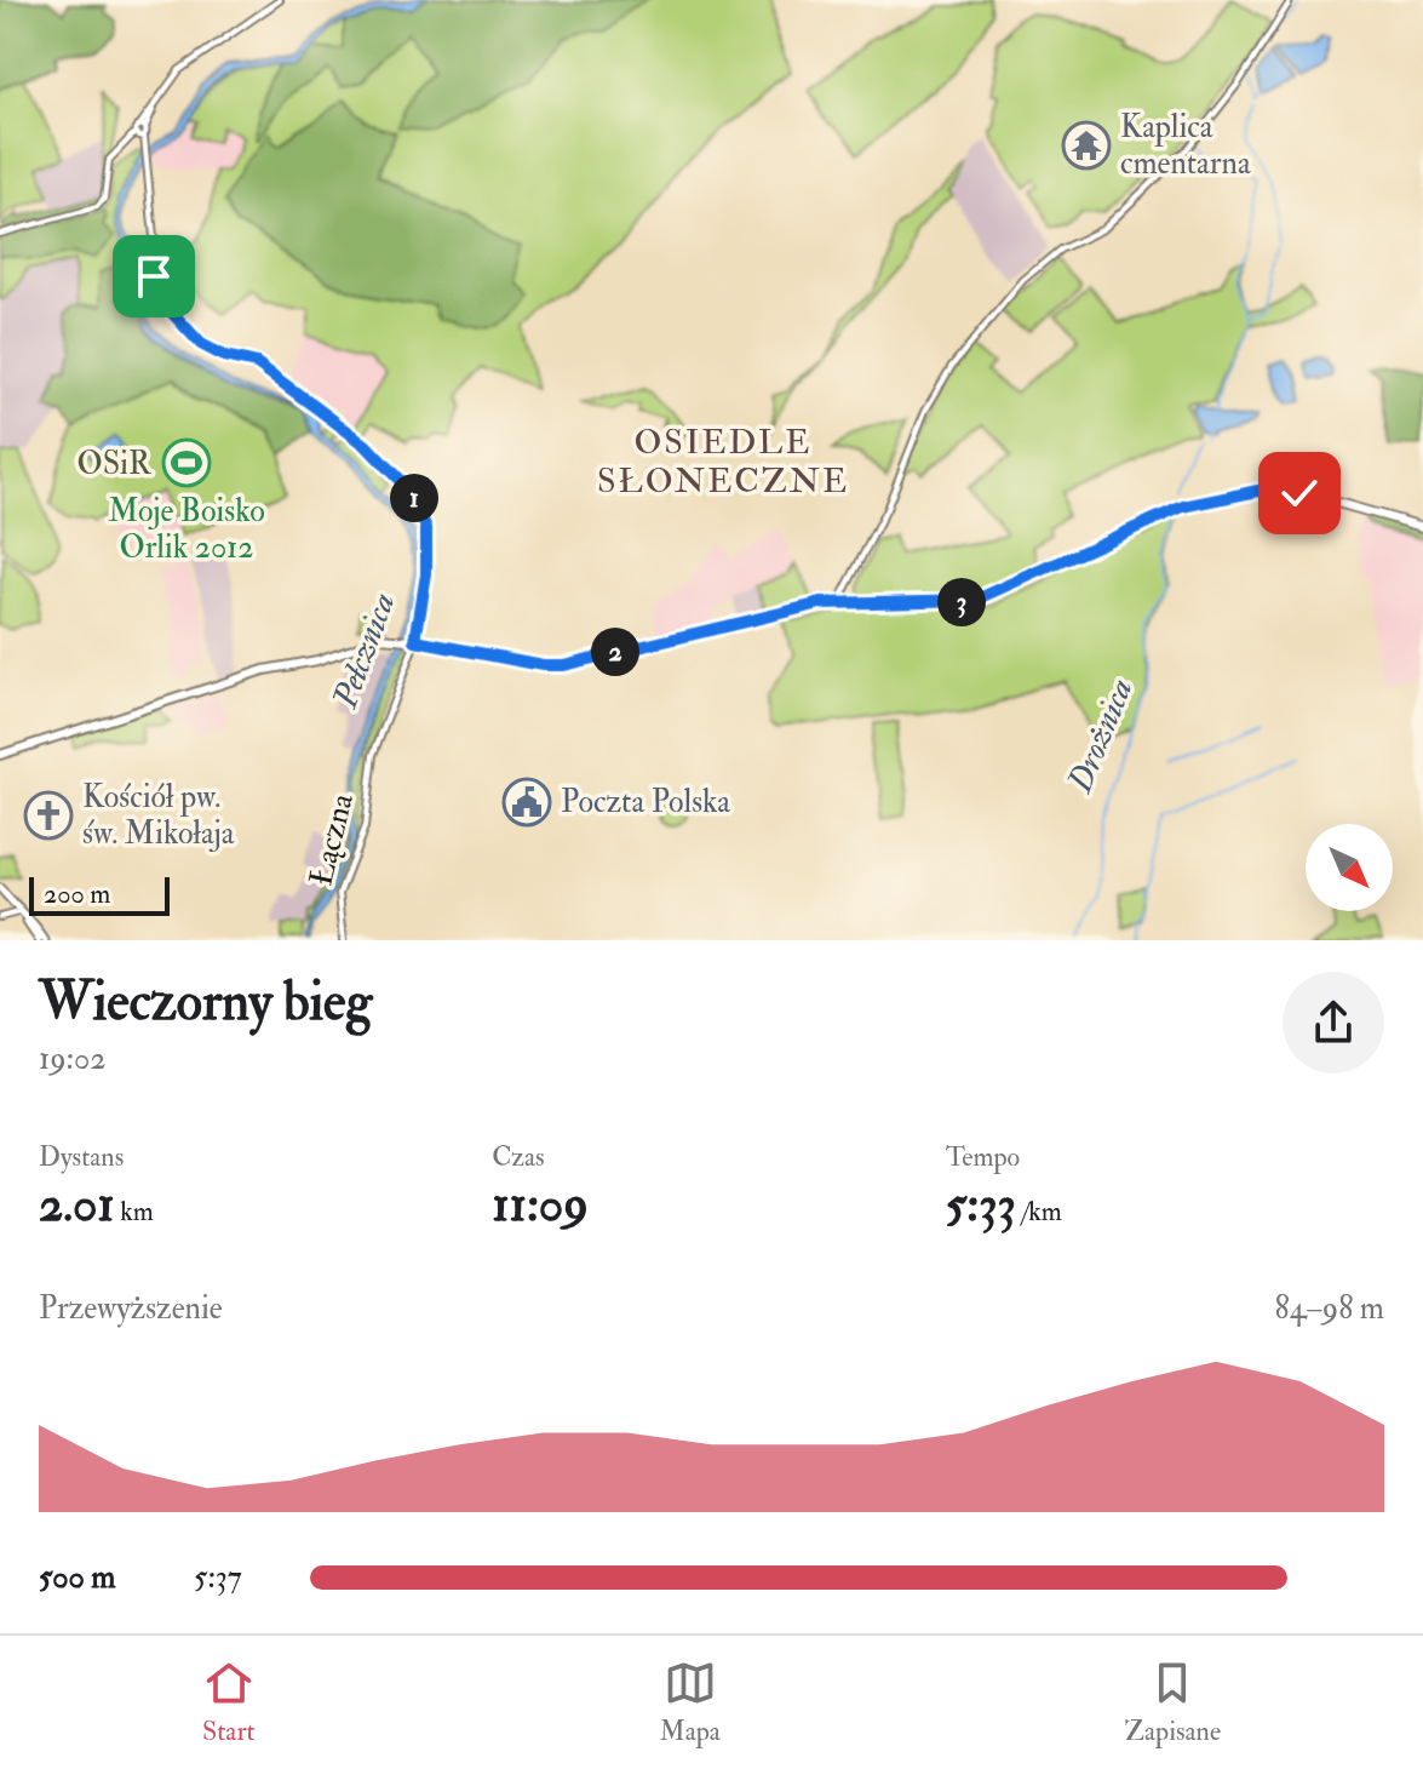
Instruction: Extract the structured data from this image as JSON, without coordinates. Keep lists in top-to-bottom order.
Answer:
{
  "streets": {
    "street": ["Łączna"]
  },
  "districts": ["OSIEDLE SŁONECZNE"],
  "water": ["Pełcznica", "Drożnica"],
  "parks": ["OSiR"],
  "places": {
    "temple": ["Kaplica cmentarna"],
    "sports": ["Moje Boisko Orlik 2012"],
    "public building": ["Poczta Polska"],
    "church": ["Kościół pw. św. Mikołaja"]
  },
  "scale_bar": "200 m",
  "north": "bottom right",
  "page": {
    "pins": ["1", "3", "2"],
    "scale": "200 m",
    "heading": ["Wieczorny bieg", "19:02"],
    "stats": [
      ["Dystans", "2.01 km"],
      ["Czas", "11:09"],
      ["Tempo", "5:33 /km"]
    ],
    "chart": ["Przewyższenie", "84–98 m"],
    "list": [
      {
        "name": "500 m",
        "note": "5:37"
      }
    ],
    "tabs": ["Start", "Mapa", "Zapisane"]
  }
}
